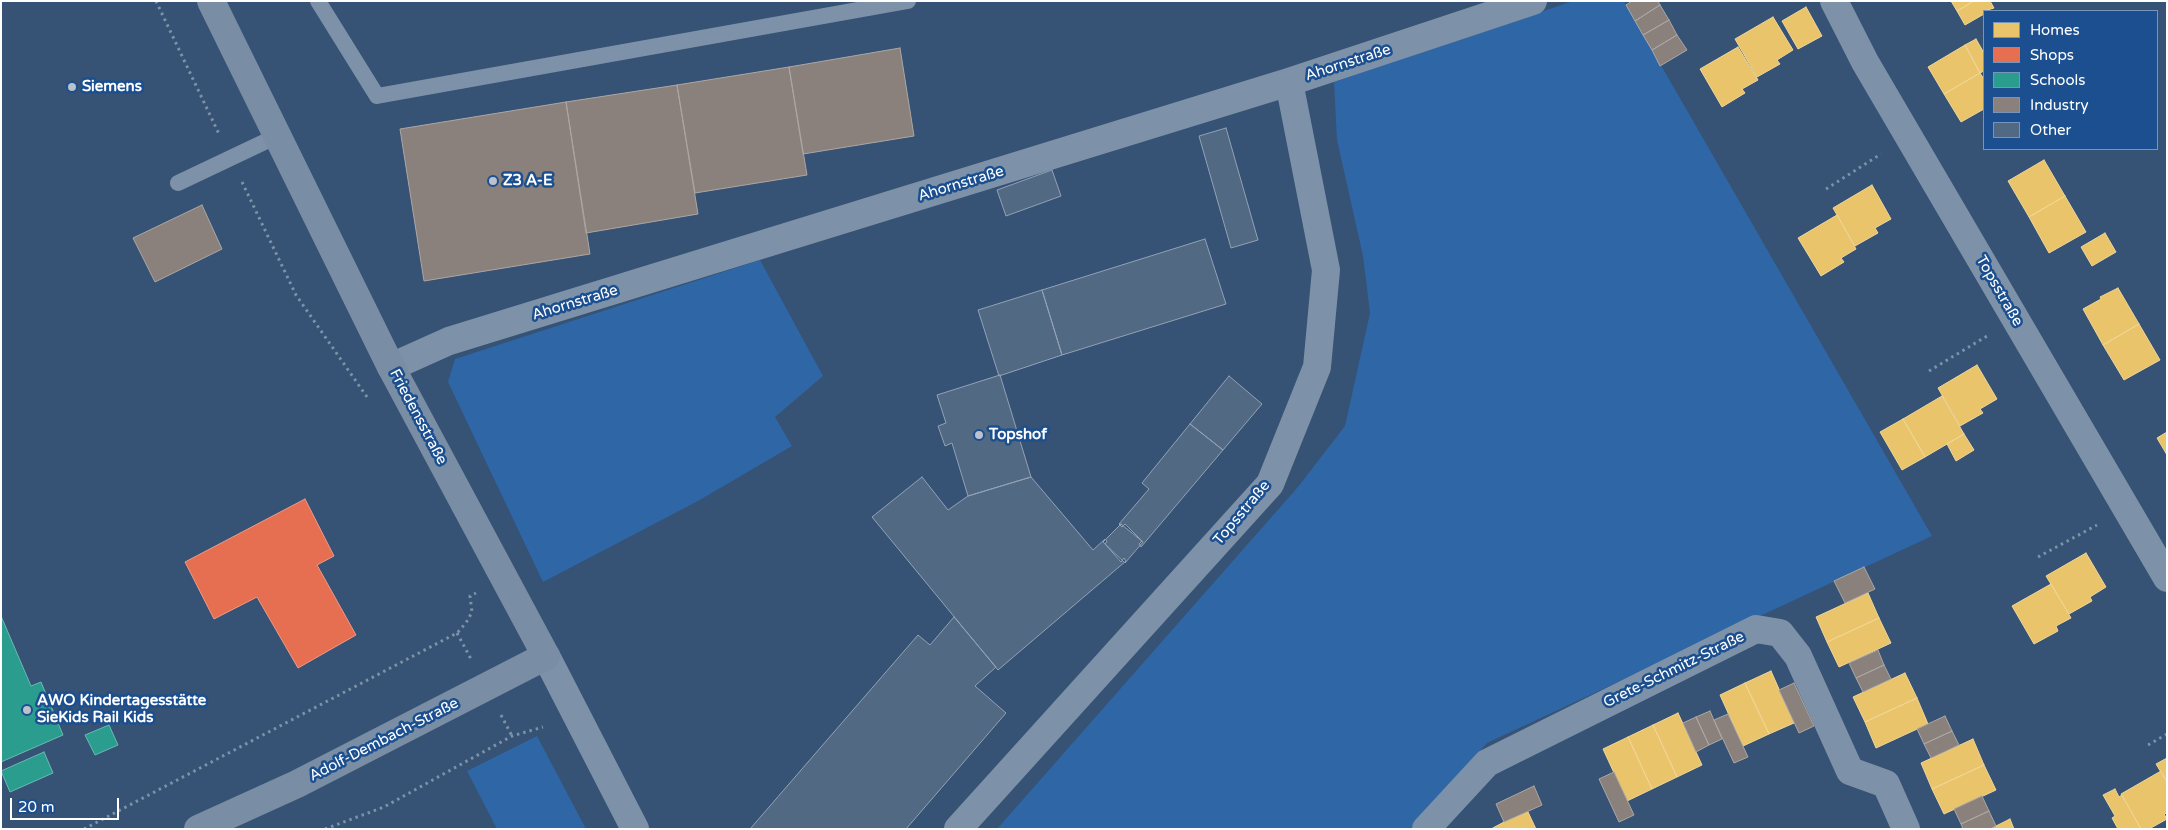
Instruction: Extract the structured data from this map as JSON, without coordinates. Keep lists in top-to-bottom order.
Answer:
{
  "streets": {
    "main road": ["Friedensstraße", "Adolf-Dembach-Straße"],
    "street": ["Ahornstraße", "Topsstraße", "Grete-Schmitz-Straße"]
  },
  "crossings": [
    ["Ahornstraße", "Topsstraße"],
    ["Ahornstraße", "Friedensstraße"],
    ["Friedensstraße", "Adolf-Dembach-Straße"]
  ],
  "places": [
    "Siemens",
    "Z3 A-E",
    "Topshof",
    "AWO Kindertagesstätte SieKids Rail Kids"
  ],
  "legend": [
    "Homes",
    "Shops",
    "Schools",
    "Industry",
    "Other"
  ],
  "scale_bar": "20 m"
}
